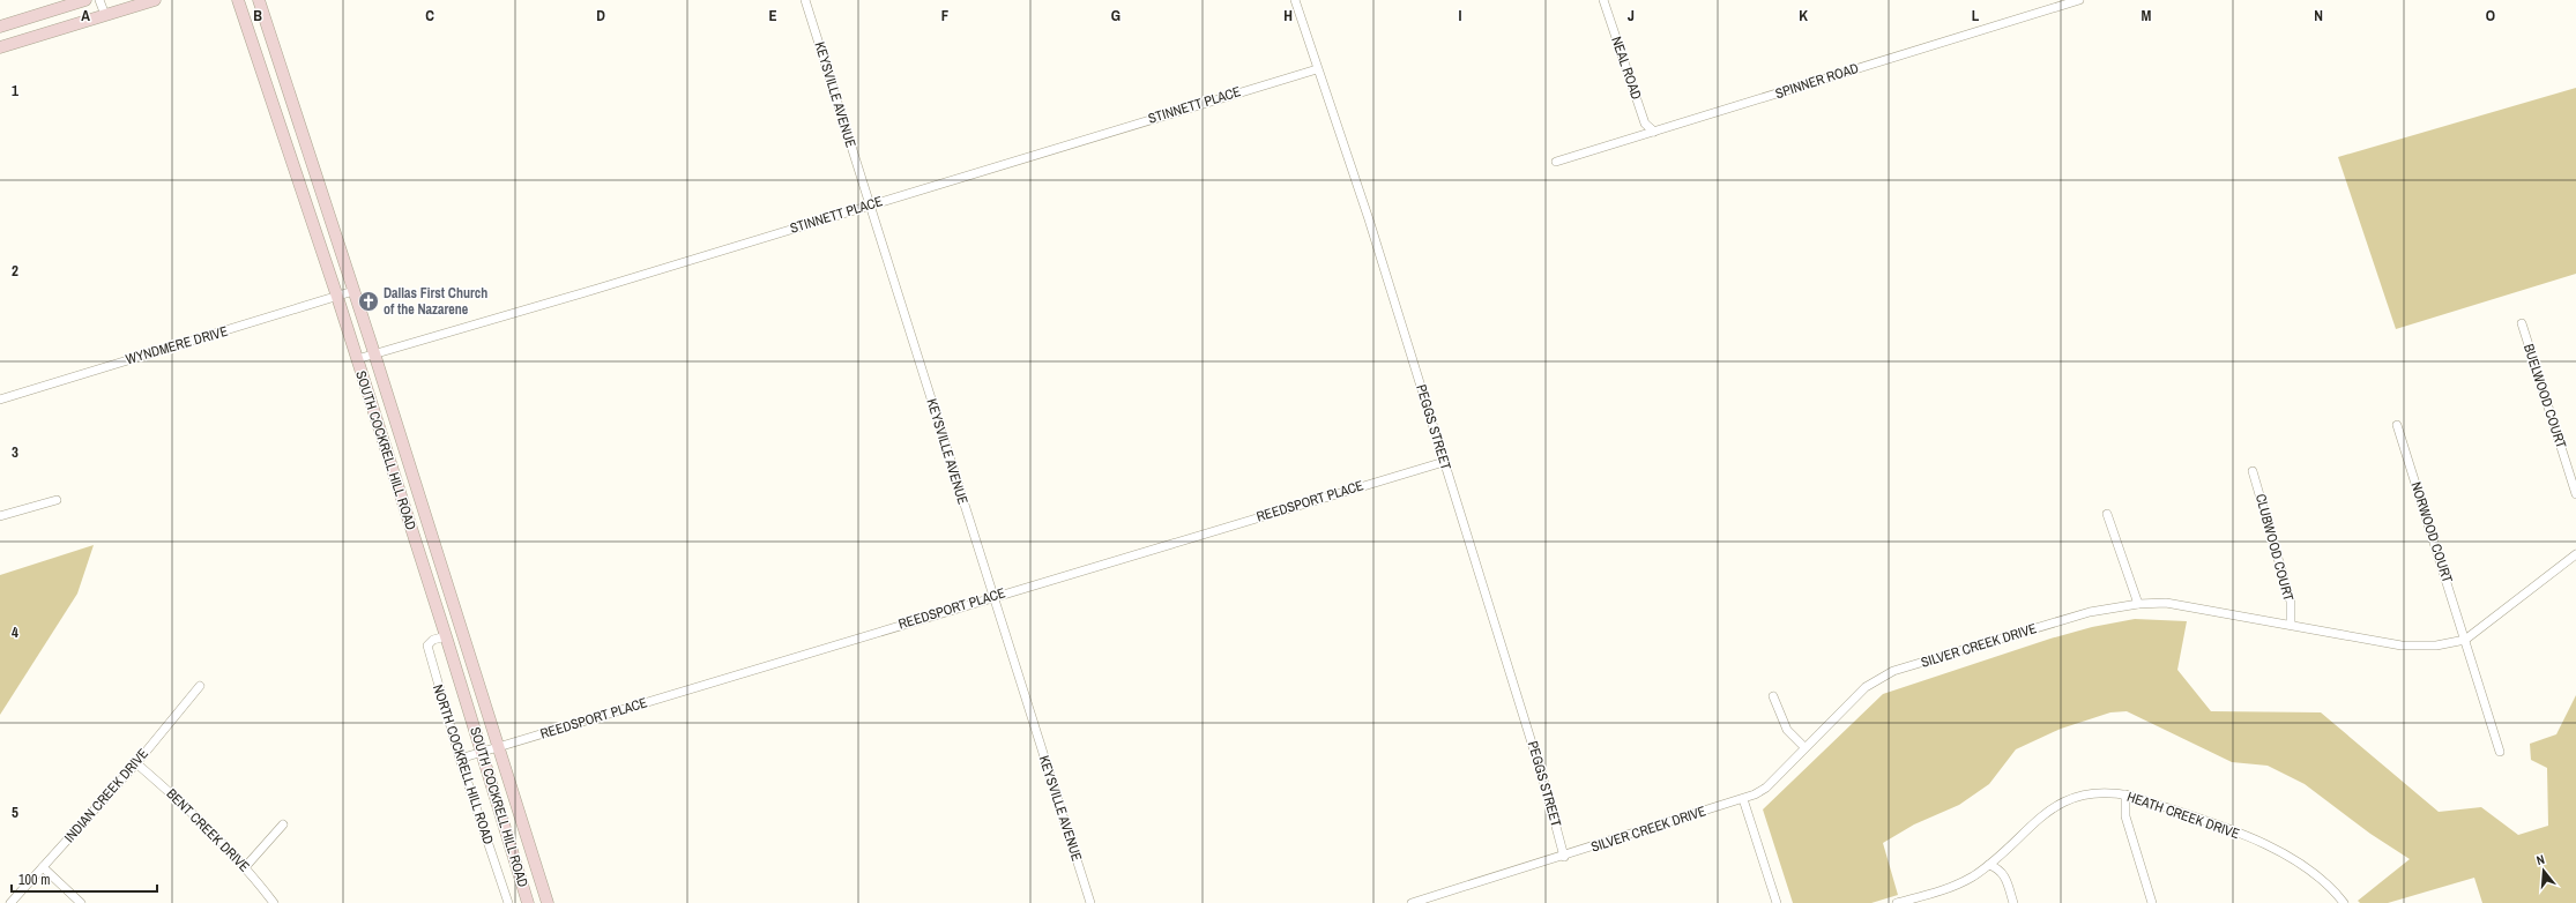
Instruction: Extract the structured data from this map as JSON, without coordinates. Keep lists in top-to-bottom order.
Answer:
{
  "streets": {
    "main road": ["SOUTH COCKRELL HILL ROAD"],
    "street": [
      "NEAL ROAD",
      "SPINNER ROAD",
      "KEYSVILLE AVENUE",
      "STINNETT PLACE",
      "WYNDMERE DRIVE",
      "BUELWOOD COURT",
      "PEGGS STREET",
      "REEDSPORT PLACE",
      "NORWOOD COURT",
      "CLUBWOOD COURT",
      "SILVER CREEK DRIVE",
      "NORTH COCKRELL HILL ROAD",
      "INDIAN CREEK DRIVE",
      "HEATH CREEK DRIVE",
      "BENT CREEK DRIVE"
    ]
  },
  "crossings": [
    ["NEAL ROAD", "SPINNER ROAD"],
    ["KEYSVILLE AVENUE", "STINNETT PLACE"],
    ["KEYSVILLE AVENUE", "REEDSPORT PLACE"],
    ["STINNETT PLACE", "PEGGS STREET"],
    ["STINNETT PLACE", "SOUTH COCKRELL HILL ROAD"],
    ["WYNDMERE DRIVE", "SOUTH COCKRELL HILL ROAD"],
    ["PEGGS STREET", "REEDSPORT PLACE"],
    ["PEGGS STREET", "SILVER CREEK DRIVE"],
    ["SOUTH COCKRELL HILL ROAD", "REEDSPORT PLACE"],
    ["SOUTH COCKRELL HILL ROAD", "NORTH COCKRELL HILL ROAD"],
    ["REEDSPORT PLACE", "NORTH COCKRELL HILL ROAD"],
    ["NORWOOD COURT", "SILVER CREEK DRIVE"],
    ["CLUBWOOD COURT", "SILVER CREEK DRIVE"],
    ["INDIAN CREEK DRIVE", "BENT CREEK DRIVE"]
  ],
  "places": {
    "church": ["Dallas First Church of the Nazarene"]
  },
  "scale_bar": "100 m",
  "north": "top",
  "grid": {
    "columns": [
      "A",
      "B",
      "C",
      "D",
      "E",
      "F",
      "G",
      "H",
      "I",
      "J",
      "K",
      "L",
      "M",
      "N",
      "O"
    ],
    "rows": [
      "1",
      "2",
      "3",
      "4",
      "5"
    ]
  }
}
